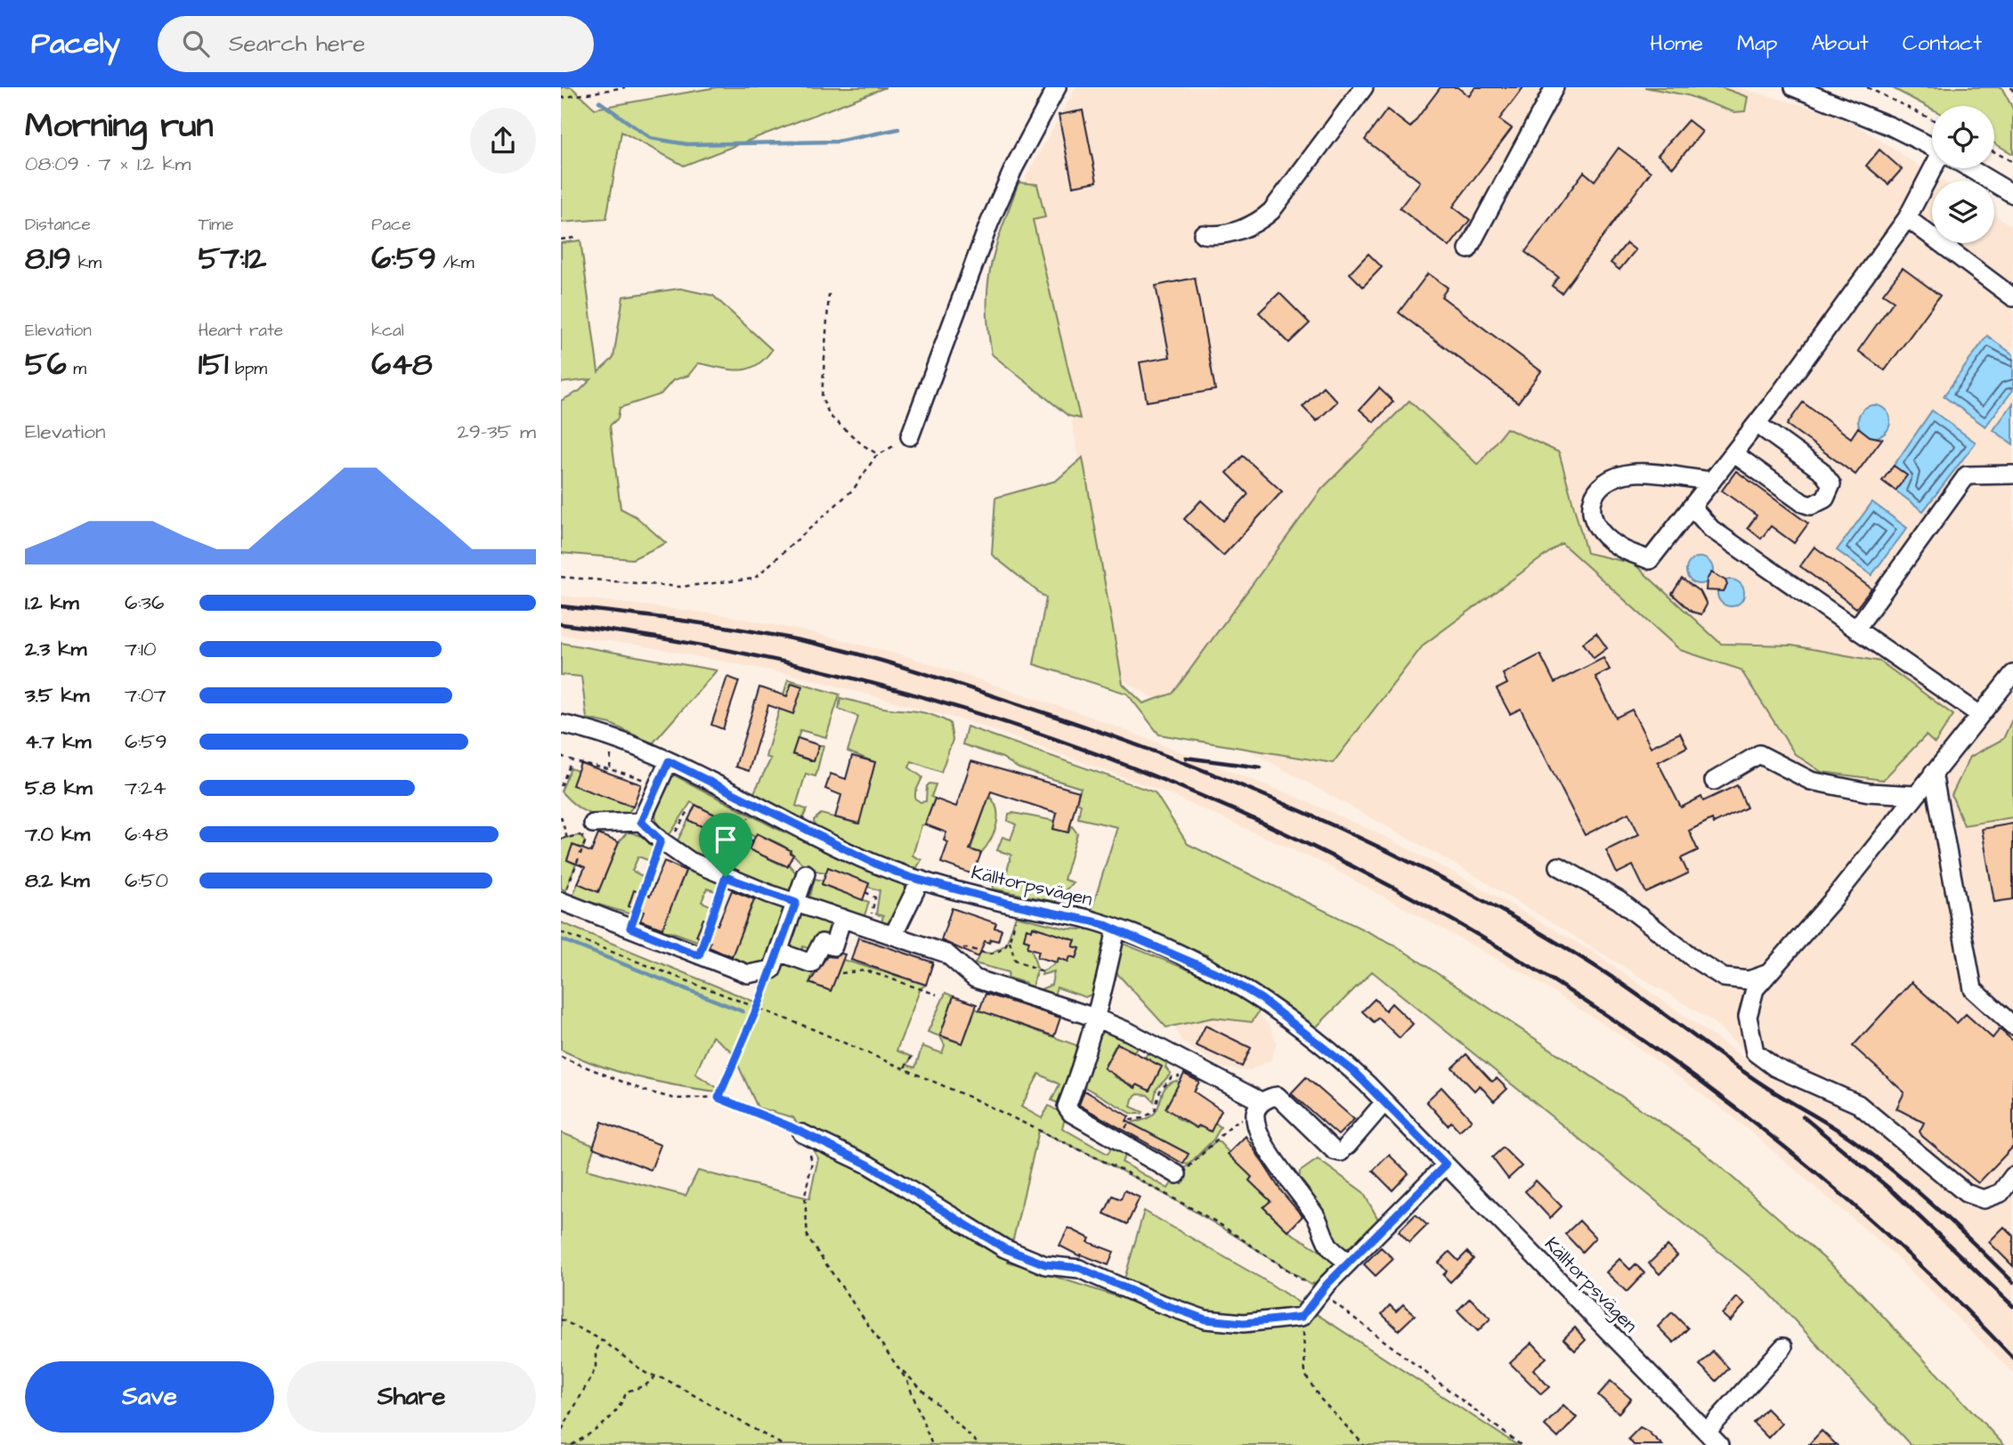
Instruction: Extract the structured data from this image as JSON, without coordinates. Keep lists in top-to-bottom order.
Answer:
{
  "streets": {
    "street": ["Källtorpsvägen"]
  },
  "page": {
    "header": "Pacely",
    "search": "Search here",
    "nav": [
      "Home",
      "Map",
      "About",
      "Contact"
    ],
    "heading": ["Morning run", "08:09 · 7 × 1.2 km"],
    "stats": [
      ["Distance", "8.19 km"],
      ["Time", "57:12"],
      ["Pace", "6:59 /km"],
      ["Elevation", "56 m"],
      ["Heart rate", "151 bpm"],
      ["kcal", "648"]
    ],
    "chart": ["Elevation", "29–35 m"],
    "list": [
      {
        "name": "1.2 km",
        "note": "6:36"
      },
      {
        "name": "2.3 km",
        "note": "7:10"
      },
      {
        "name": "3.5 km",
        "note": "7:07"
      },
      {
        "name": "4.7 km",
        "note": "6:59"
      },
      {
        "name": "5.8 km",
        "note": "7:24"
      },
      {
        "name": "7.0 km",
        "note": "6:48"
      },
      {
        "name": "8.2 km",
        "note": "6:50"
      }
    ],
    "buttons": ["Save", "Share"]
  }
}
